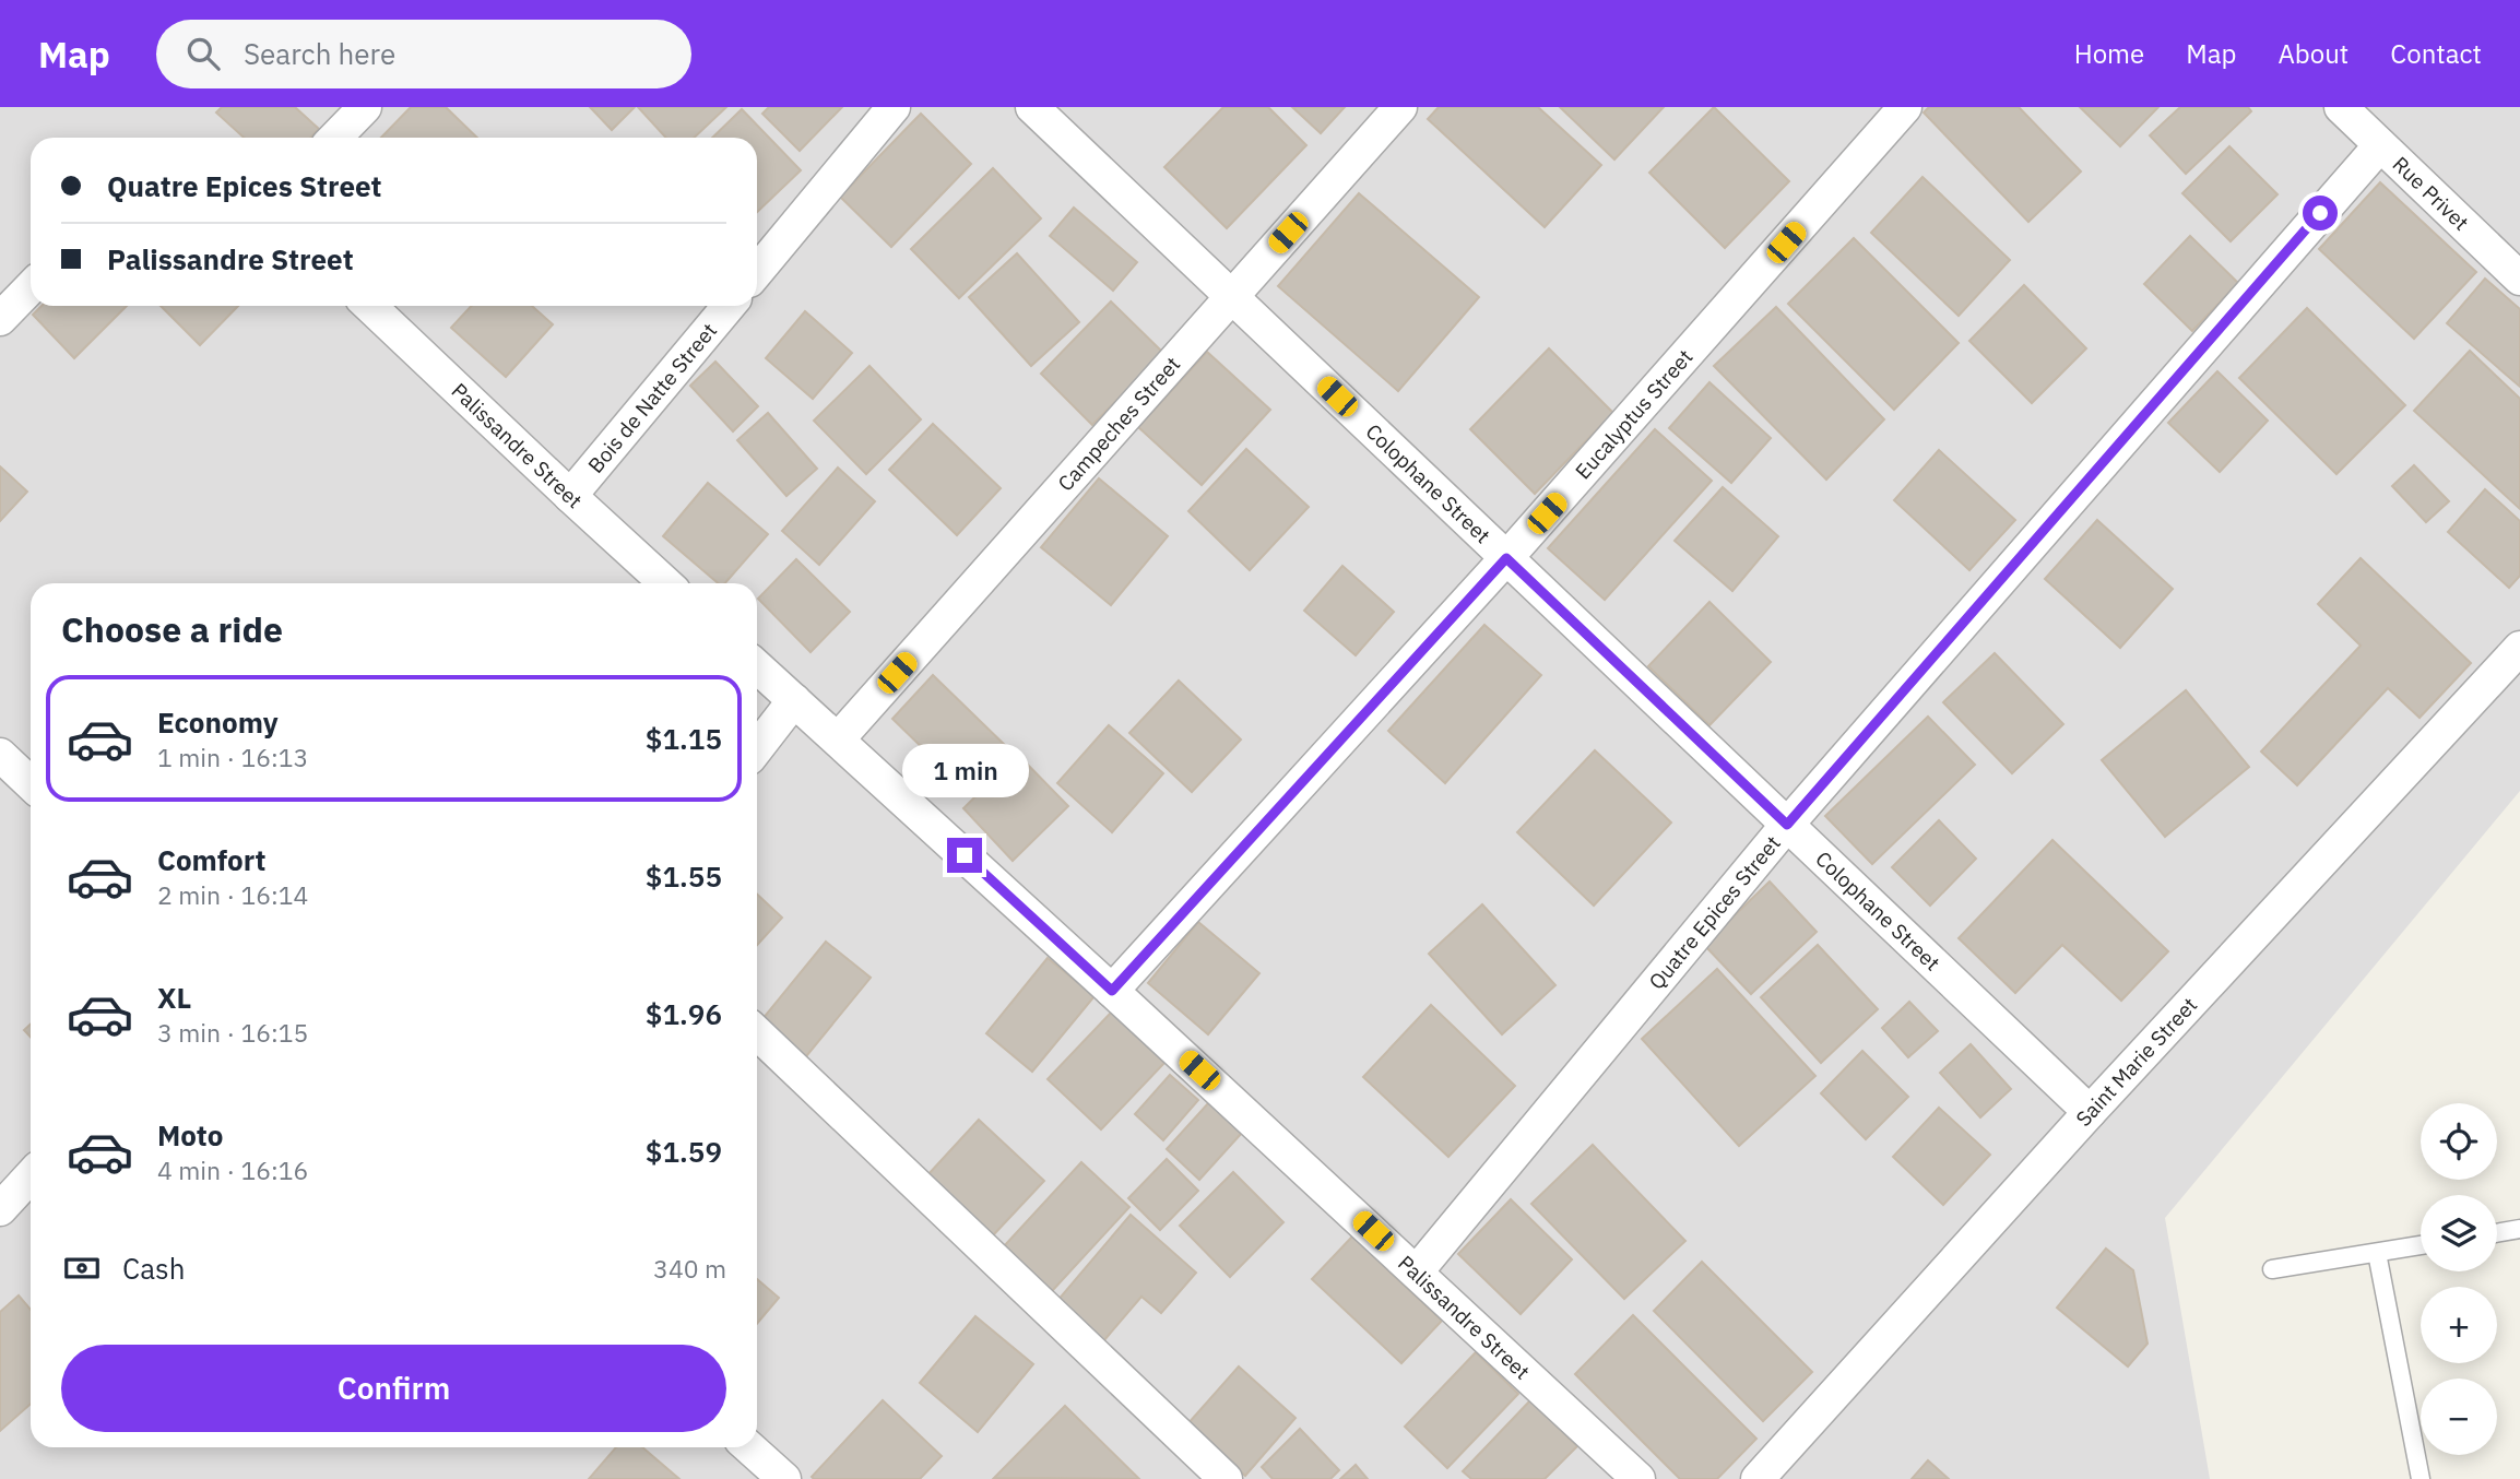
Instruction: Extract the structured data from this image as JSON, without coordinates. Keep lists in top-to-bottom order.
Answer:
{
  "streets": {
    "street": [
      "Rue Privet",
      "Bois de Natte Street",
      "Eucalyptus Street",
      "Campeches Street",
      "Palissandre Street",
      "Colophane Street",
      "Quatre Epices Street",
      "Saint Marie Street"
    ]
  },
  "crossings": [
    ["Rue Privet", "Quatre Epices Street"],
    ["Bois de Natte Street", "Palissandre Street"],
    ["Eucalyptus Street", "Palissandre Street"],
    ["Eucalyptus Street", "Colophane Street"],
    ["Campeches Street", "Palissandre Street"],
    ["Campeches Street", "Colophane Street"],
    ["Palissandre Street", "Quatre Epices Street"],
    ["Colophane Street", "Quatre Epices Street"],
    ["Colophane Street", "Saint Marie Street"]
  ],
  "page": {
    "header": "Map",
    "search": "Search here",
    "nav": [
      "Home",
      "Map",
      "About",
      "Contact"
    ],
    "banner": ["Quatre Epices Street", "Palissandre Street"],
    "heading": "Choose a ride",
    "list": [
      {
        "name": "Economy",
        "note": "1 min · 16:13",
        "value": "$1.15"
      },
      {
        "name": "Comfort",
        "note": "2 min · 16:14",
        "value": "$1.55"
      },
      {
        "name": "XL",
        "note": "3 min · 16:15",
        "value": "$1.96"
      },
      {
        "name": "Moto",
        "note": "4 min · 16:16",
        "value": "$1.59"
      }
    ],
    "bubble": "1 min",
    "map_buttons": ["+", "−"],
    "pay": ["Cash", "340 m"],
    "buttons": "Confirm"
  }
}
